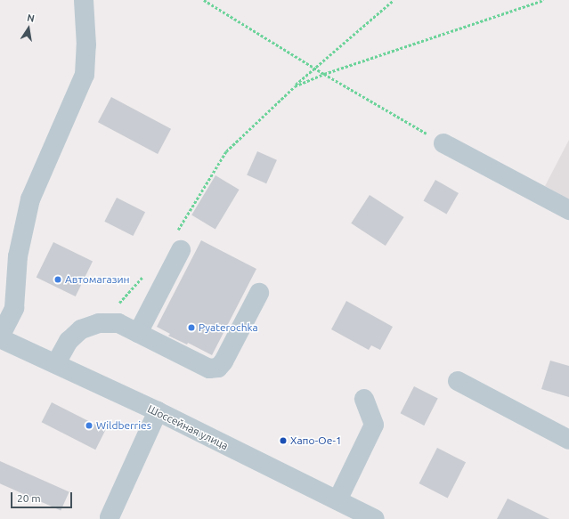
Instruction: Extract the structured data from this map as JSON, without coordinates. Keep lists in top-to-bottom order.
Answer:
{
  "streets": {
    "street": ["Шоссейная улица"]
  },
  "places": [
    "Автомагазин",
    "Pyaterochka",
    "Wildberries",
    "Хапо-Ое-1"
  ],
  "scale_bar": "20 m",
  "north": "top"
}
